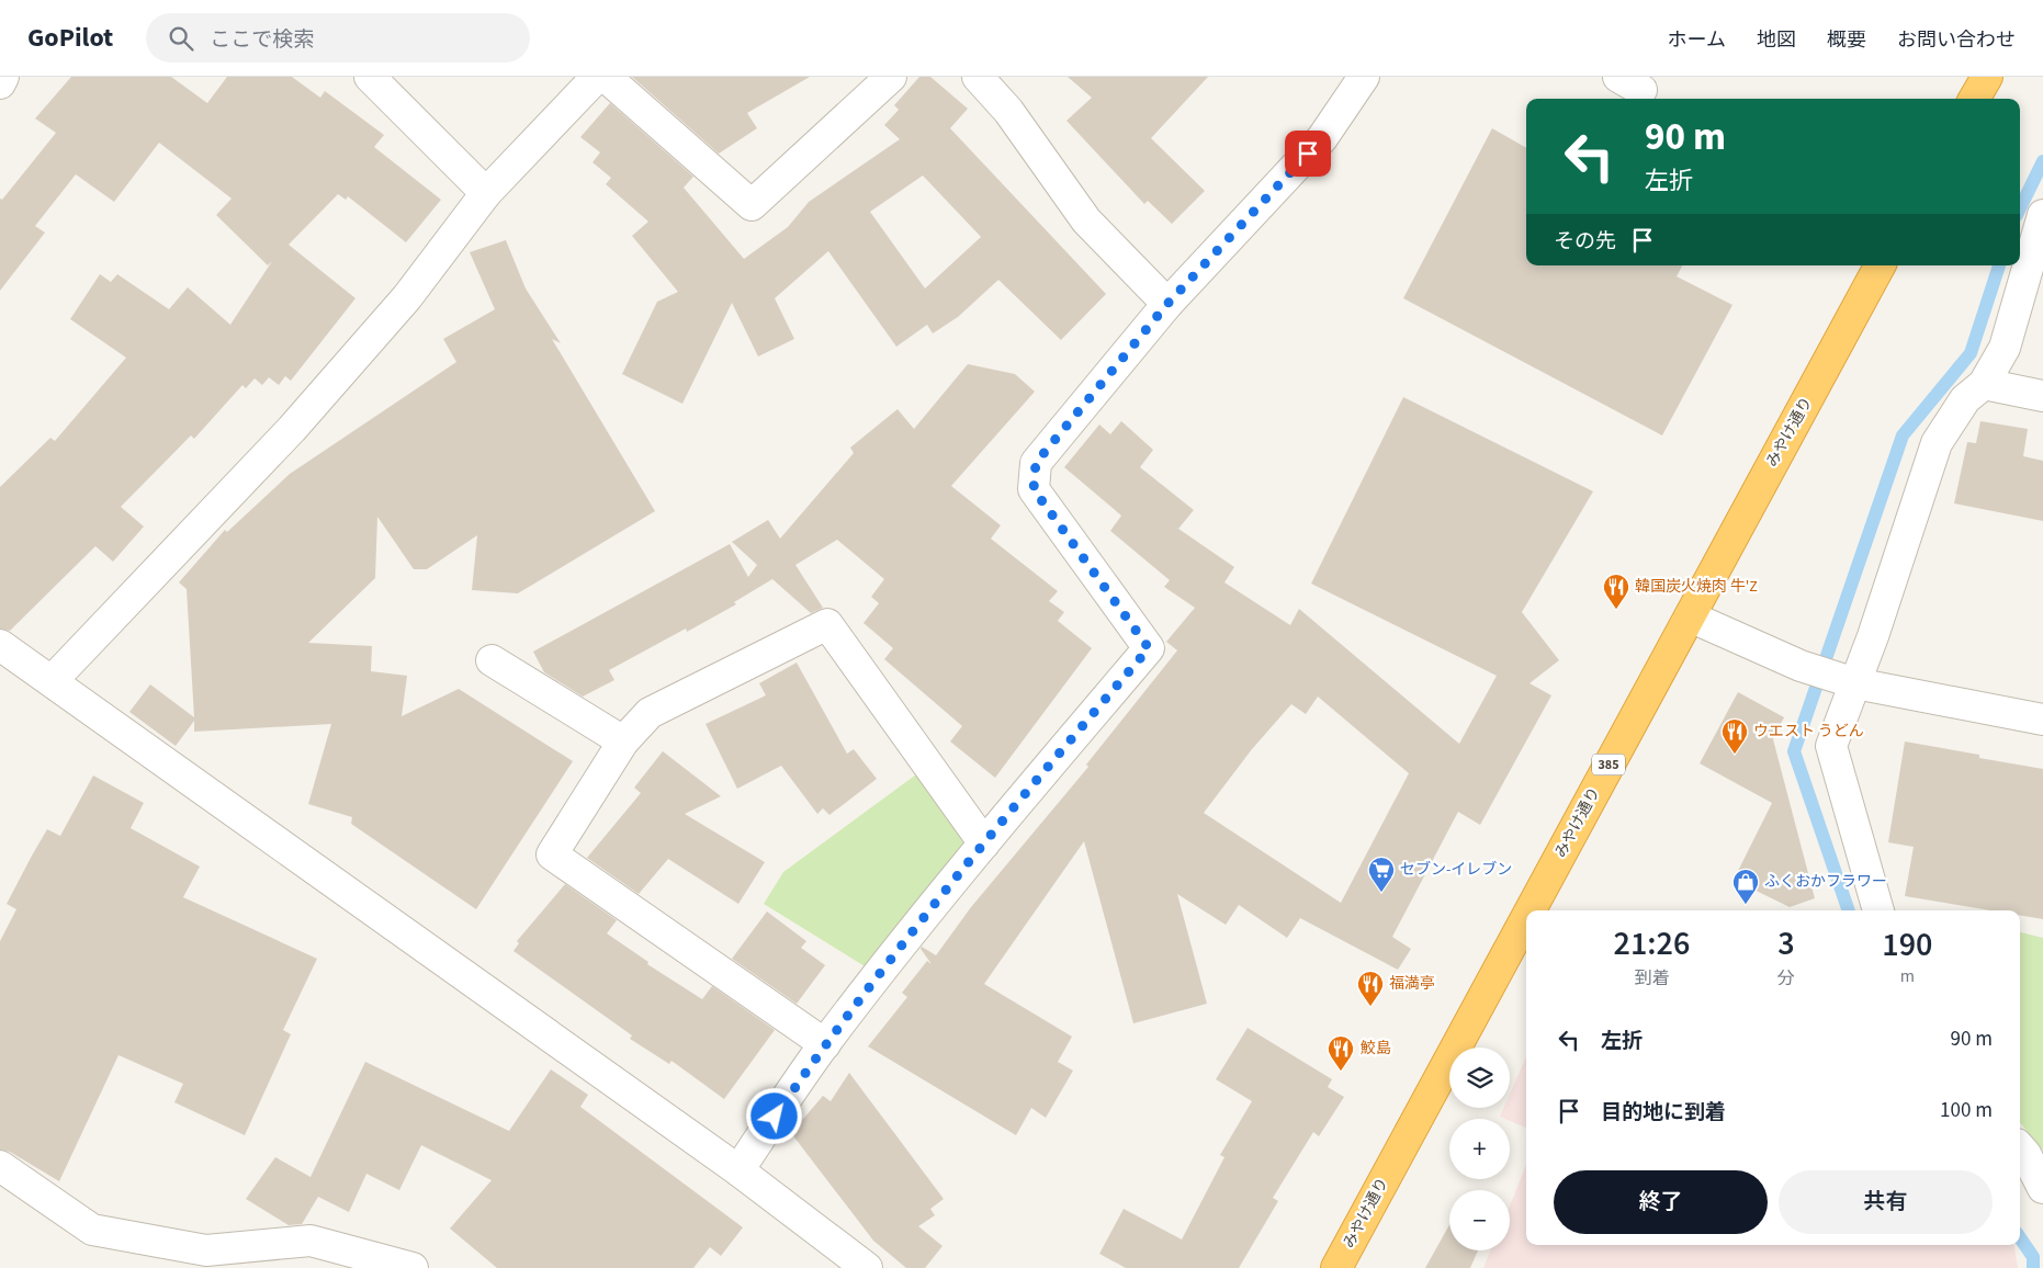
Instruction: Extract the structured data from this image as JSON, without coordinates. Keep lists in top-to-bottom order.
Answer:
{
  "streets": {
    "highway": ["みやけ通り", "385"]
  },
  "places": {
    "restaurant": [
      "韓国炭火焼肉 牛'Z",
      "ウエスト うどん",
      "福満亭",
      "鮫島"
    ],
    "supermarket": ["セブン-イレブン"],
    "shop": ["ふくおかフラワー"]
  },
  "page": {
    "header": "GoPilot",
    "search": "ここで検索",
    "nav": [
      "ホーム",
      "地図",
      "概要",
      "お問い合わせ"
    ],
    "turn": ["90 m", "左折"],
    "then": "その先",
    "eta": [
      "21:26",
      "到着",
      "3",
      "分",
      "190",
      "m"
    ],
    "list": [
      {
        "name": "左折",
        "value": "90 m"
      },
      {
        "name": "目的地に到着",
        "value": "100 m"
      }
    ],
    "map_buttons": ["+", "−"],
    "buttons": ["終了", "共有"]
  }
}
